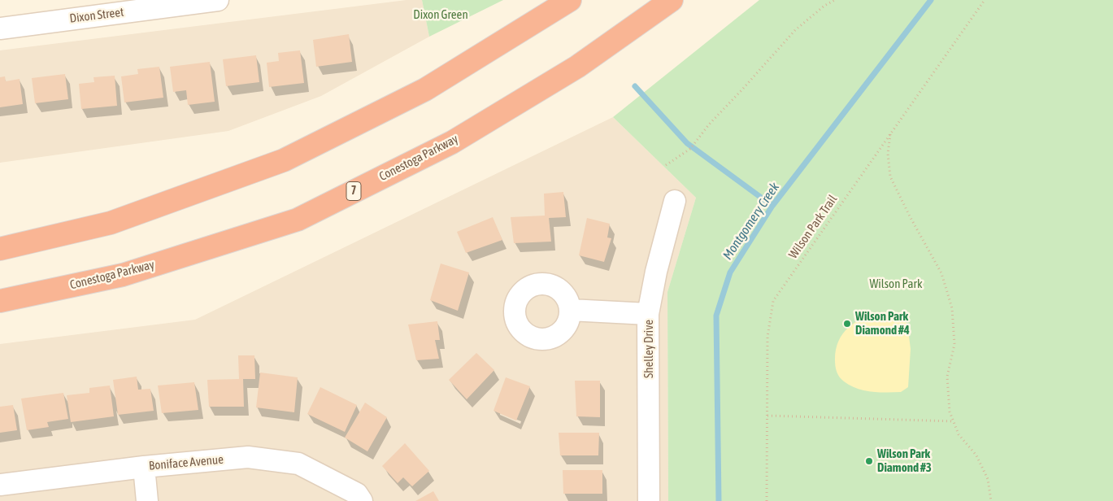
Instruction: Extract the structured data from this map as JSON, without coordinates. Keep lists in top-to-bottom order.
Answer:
{
  "streets": {
    "highway": ["Conestoga Parkway", "7"],
    "street": ["Dixon Street", "Shelley Drive", "Boniface Avenue"],
    "path": ["Wilson Park Trail"]
  },
  "water": ["Montgomery Creek"],
  "parks": ["Dixon Green", "Wilson Park"],
  "places": ["Wilson Park Diamond #4", "Wilson Park Diamond #3"]
}
